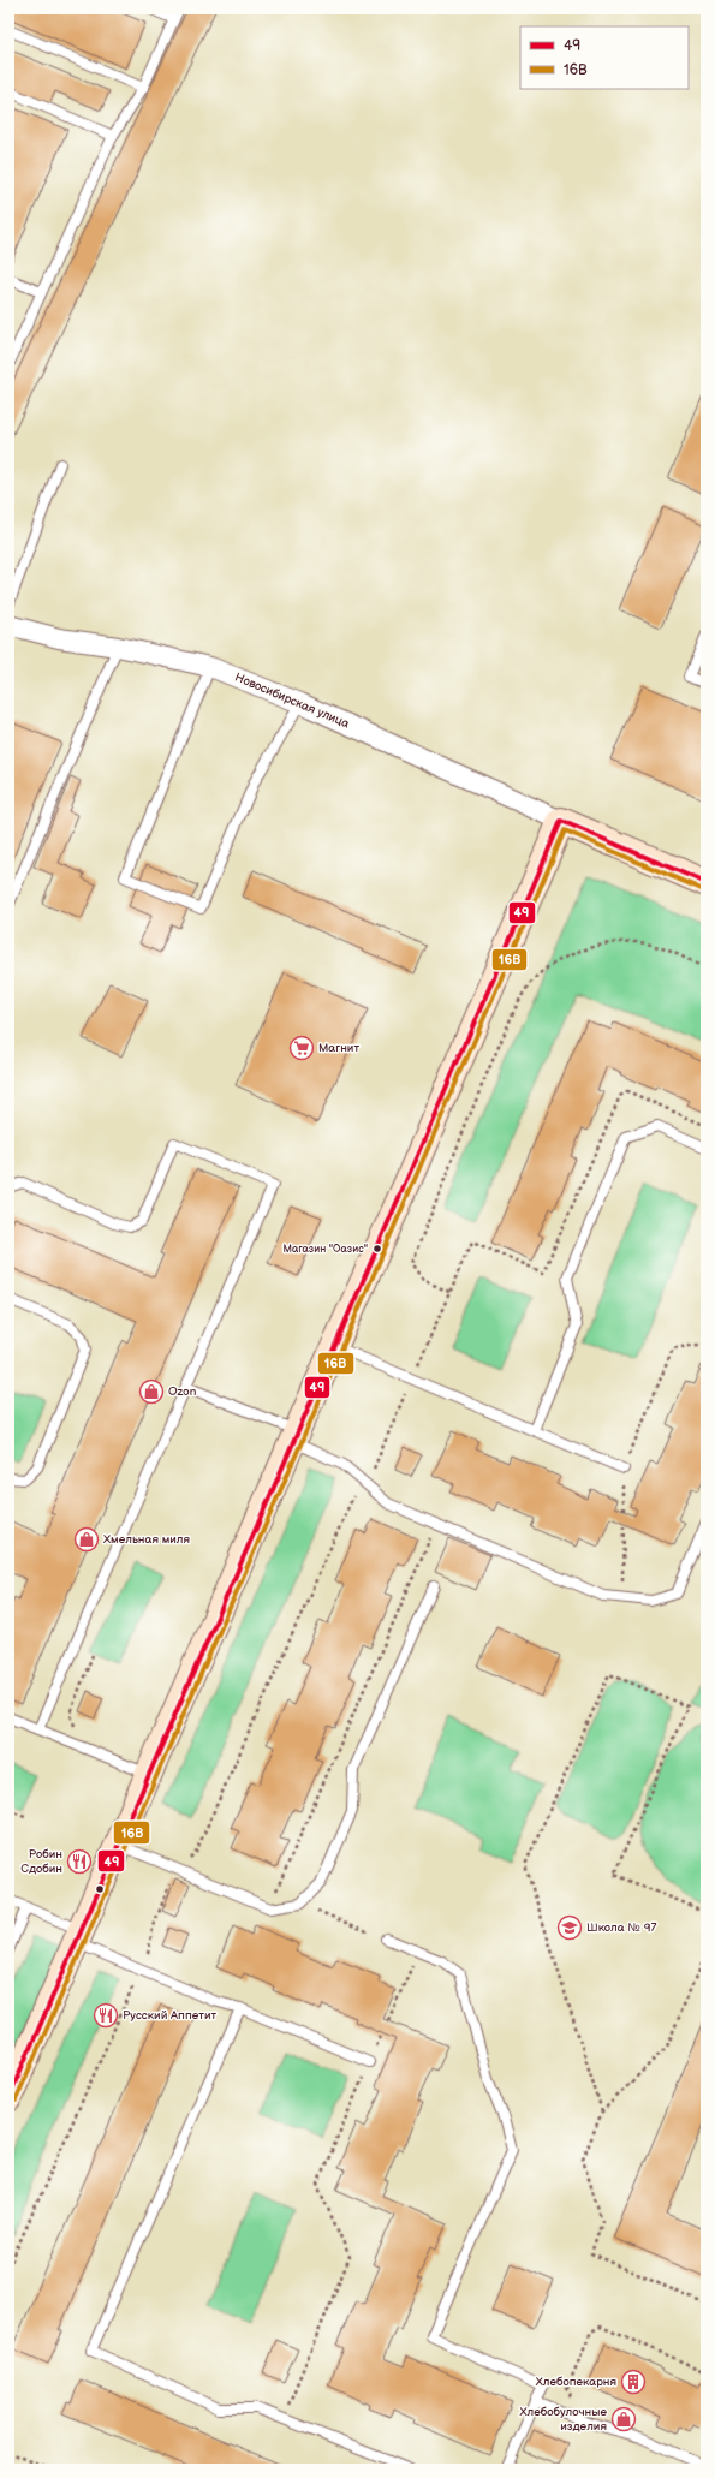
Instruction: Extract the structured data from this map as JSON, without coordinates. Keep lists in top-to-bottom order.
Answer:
{
  "streets": {
    "street": ["Новосибирская улица"]
  },
  "places": {
    "supermarket": ["Магнит"],
    "other": ["Магазин \"Оазис\""],
    "shop": ["Ozon", "Хмельная миля", "Хлебобулочные изделия"],
    "restaurant": ["Робин Сдобин", "Русский Аппетит"],
    "school or university": ["Школа № 97"],
    "building": ["Хлебопекарня"]
  },
  "lines": ["transit line 49", "transit line 16В"],
  "legend": ["49", "16В"]
}
